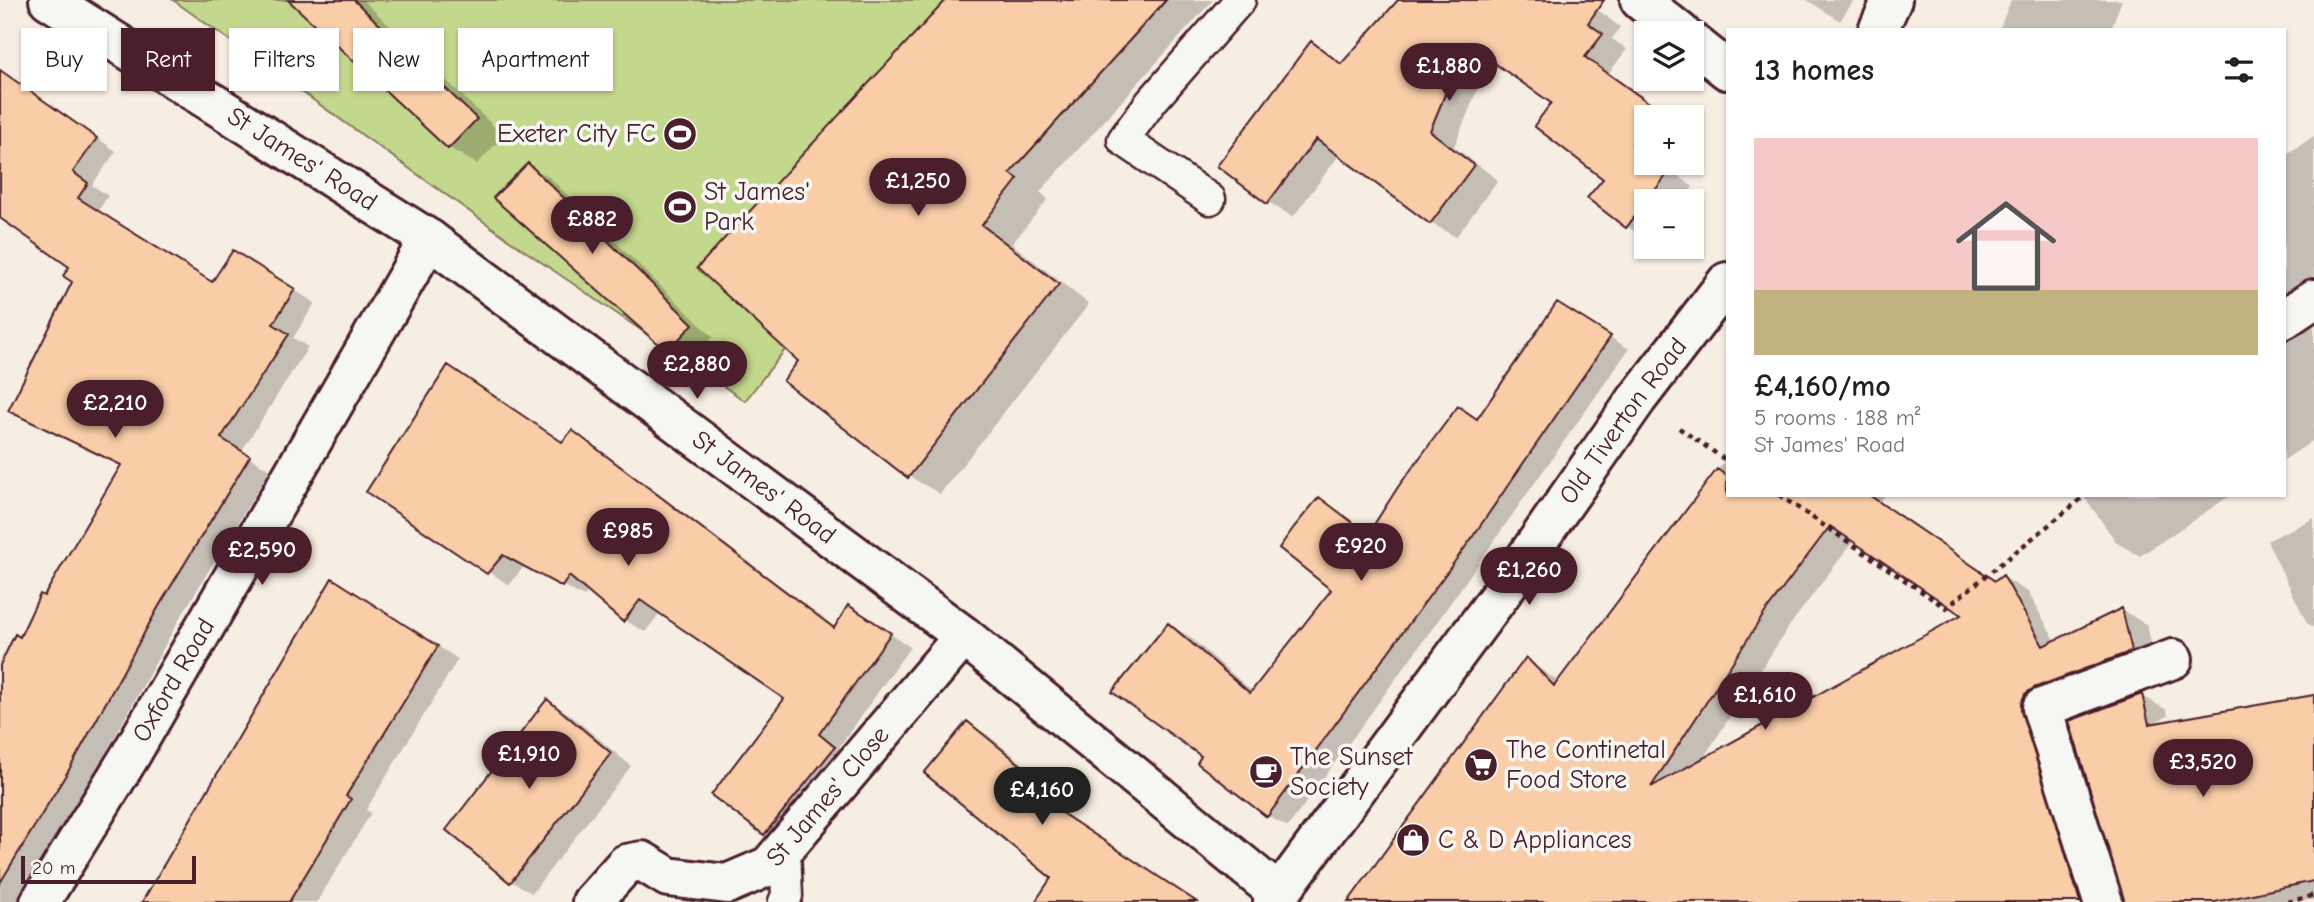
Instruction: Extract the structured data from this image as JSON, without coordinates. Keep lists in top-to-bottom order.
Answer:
{
  "streets": {
    "street": [
      "St James' Road",
      "Old Tiverton Road",
      "Oxford Road",
      "St James' Close"
    ]
  },
  "crossings": [
    ["St James' Road", "Old Tiverton Road"],
    ["St James' Road", "Oxford Road"],
    ["St James' Road", "St James' Close"]
  ],
  "places": {
    "sports": ["Exeter City FC", "St James' Park"],
    "supermarket": ["The Continetal Food Store"],
    "cafe": ["The Sunset Society"],
    "shop": ["C & D Appliances"]
  },
  "scale_bar": "20 m",
  "page": {
    "map_buttons": ["+", "−"],
    "chip": [
      "Buy",
      "Rent",
      "Filters",
      "New",
      "Apartment"
    ],
    "heading": "13 homes",
    "price": [
      "£1,880",
      "£1,250",
      "£882",
      "£2,880",
      "£2,210",
      "£985",
      "£920",
      "£2,590",
      "£1,260",
      "£1,610",
      "£1,910",
      "£3,520",
      "£4,160"
    ],
    "list": [
      {
        "name": "£4,160/mo",
        "note": "5 rooms · 188 m² · St James' Road"
      }
    ],
    "scale": "20 m"
  }
}
